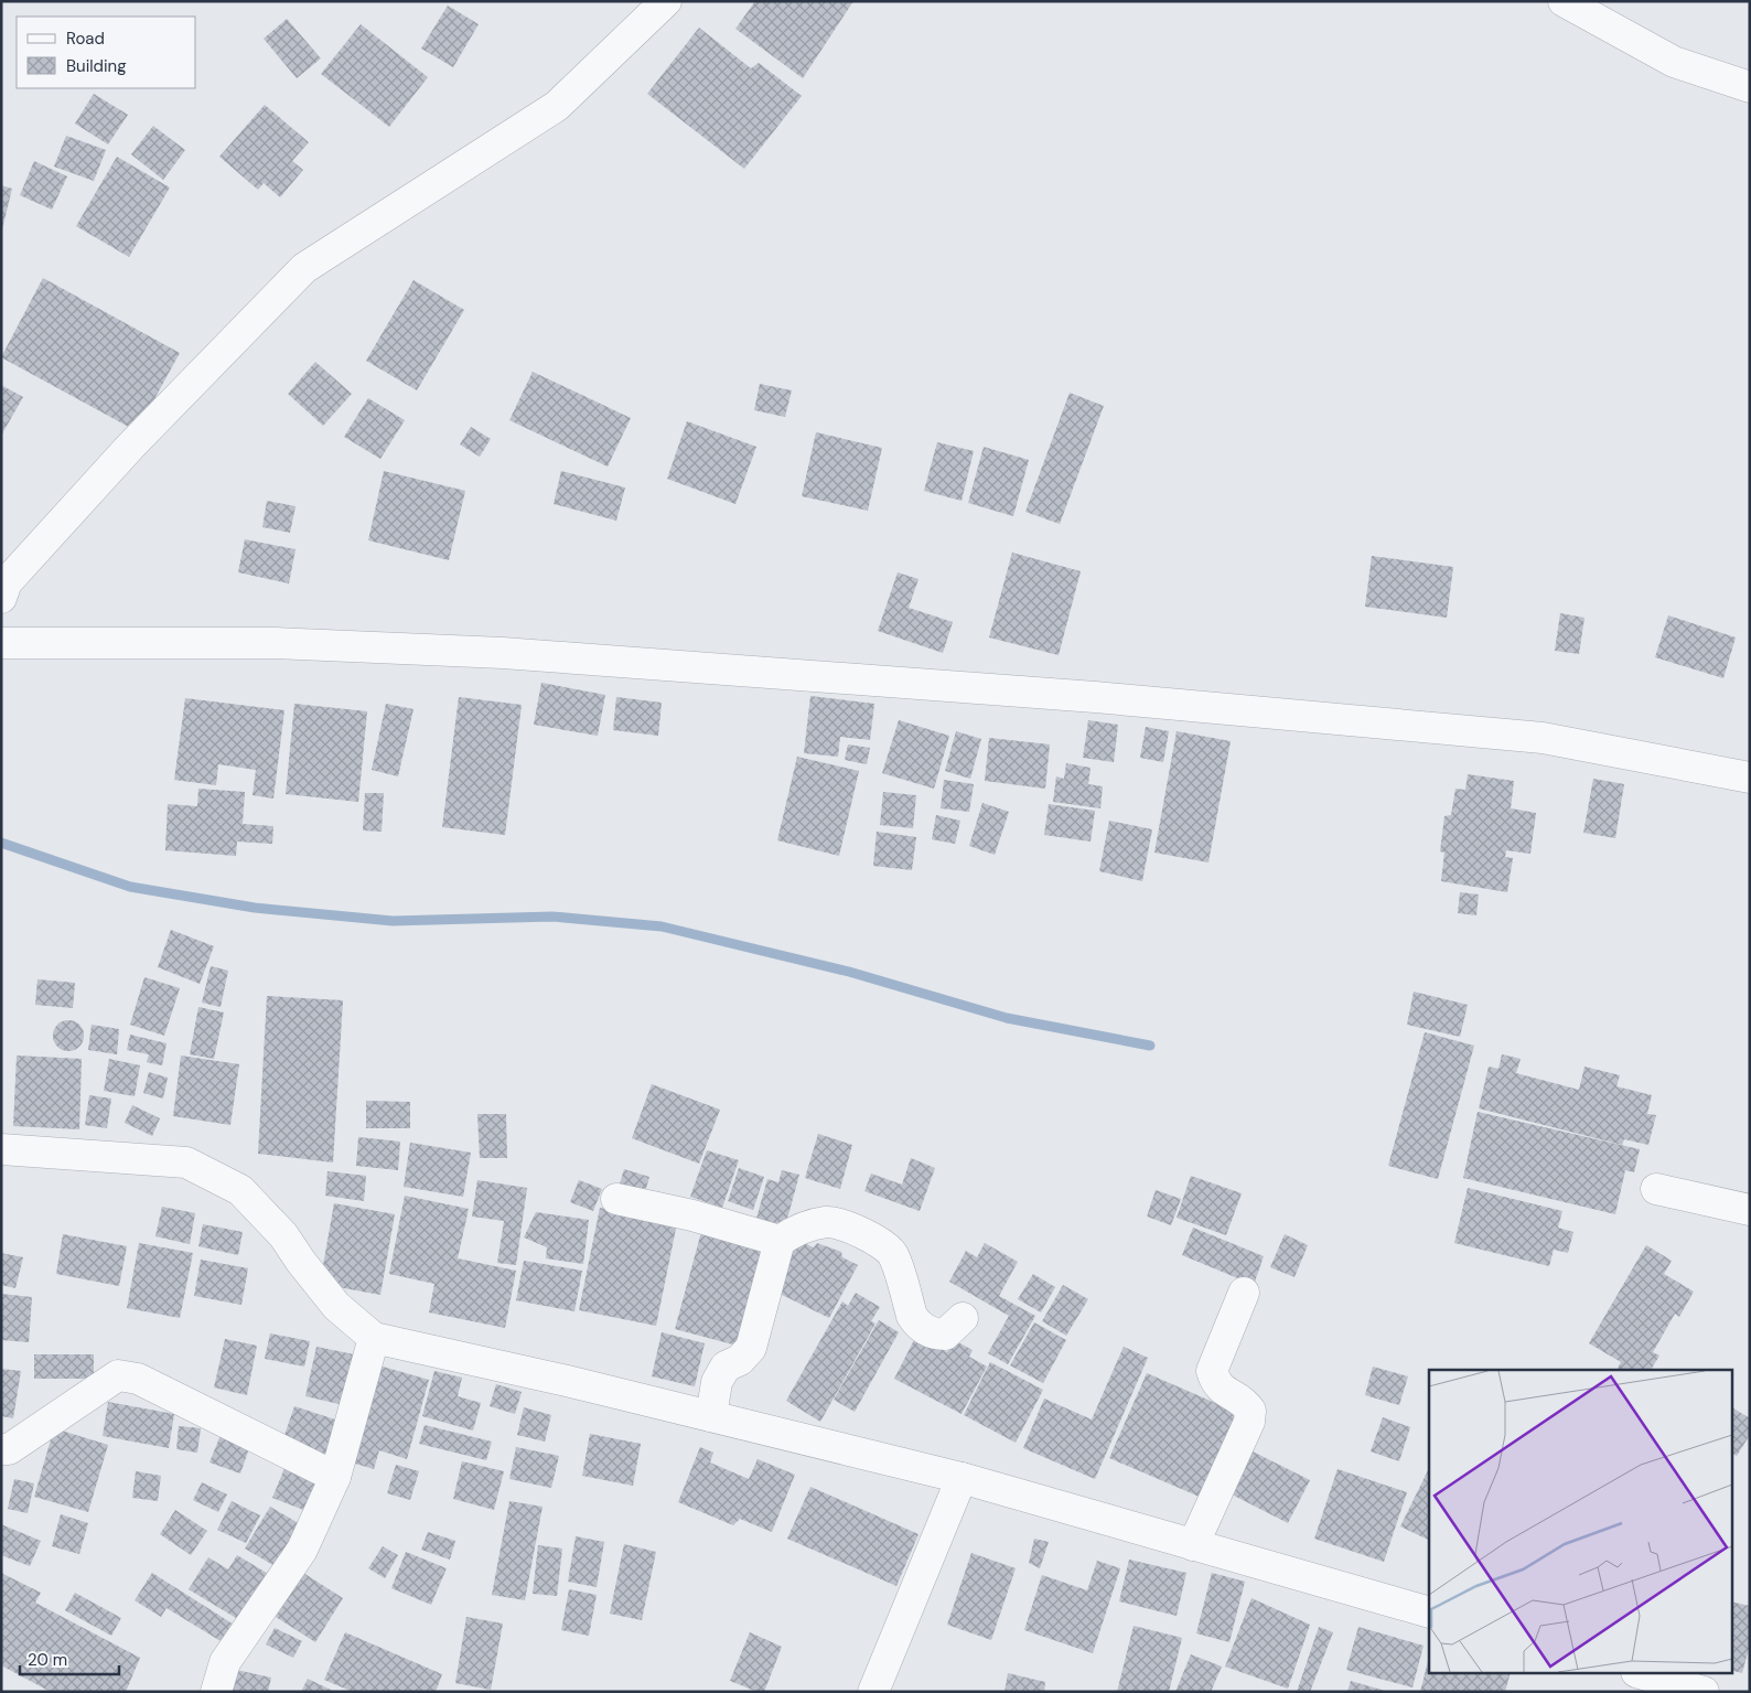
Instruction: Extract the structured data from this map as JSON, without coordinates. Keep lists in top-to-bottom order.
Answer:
{
  "legend": ["Road", "Building"],
  "scale_bar": "20 m"
}
